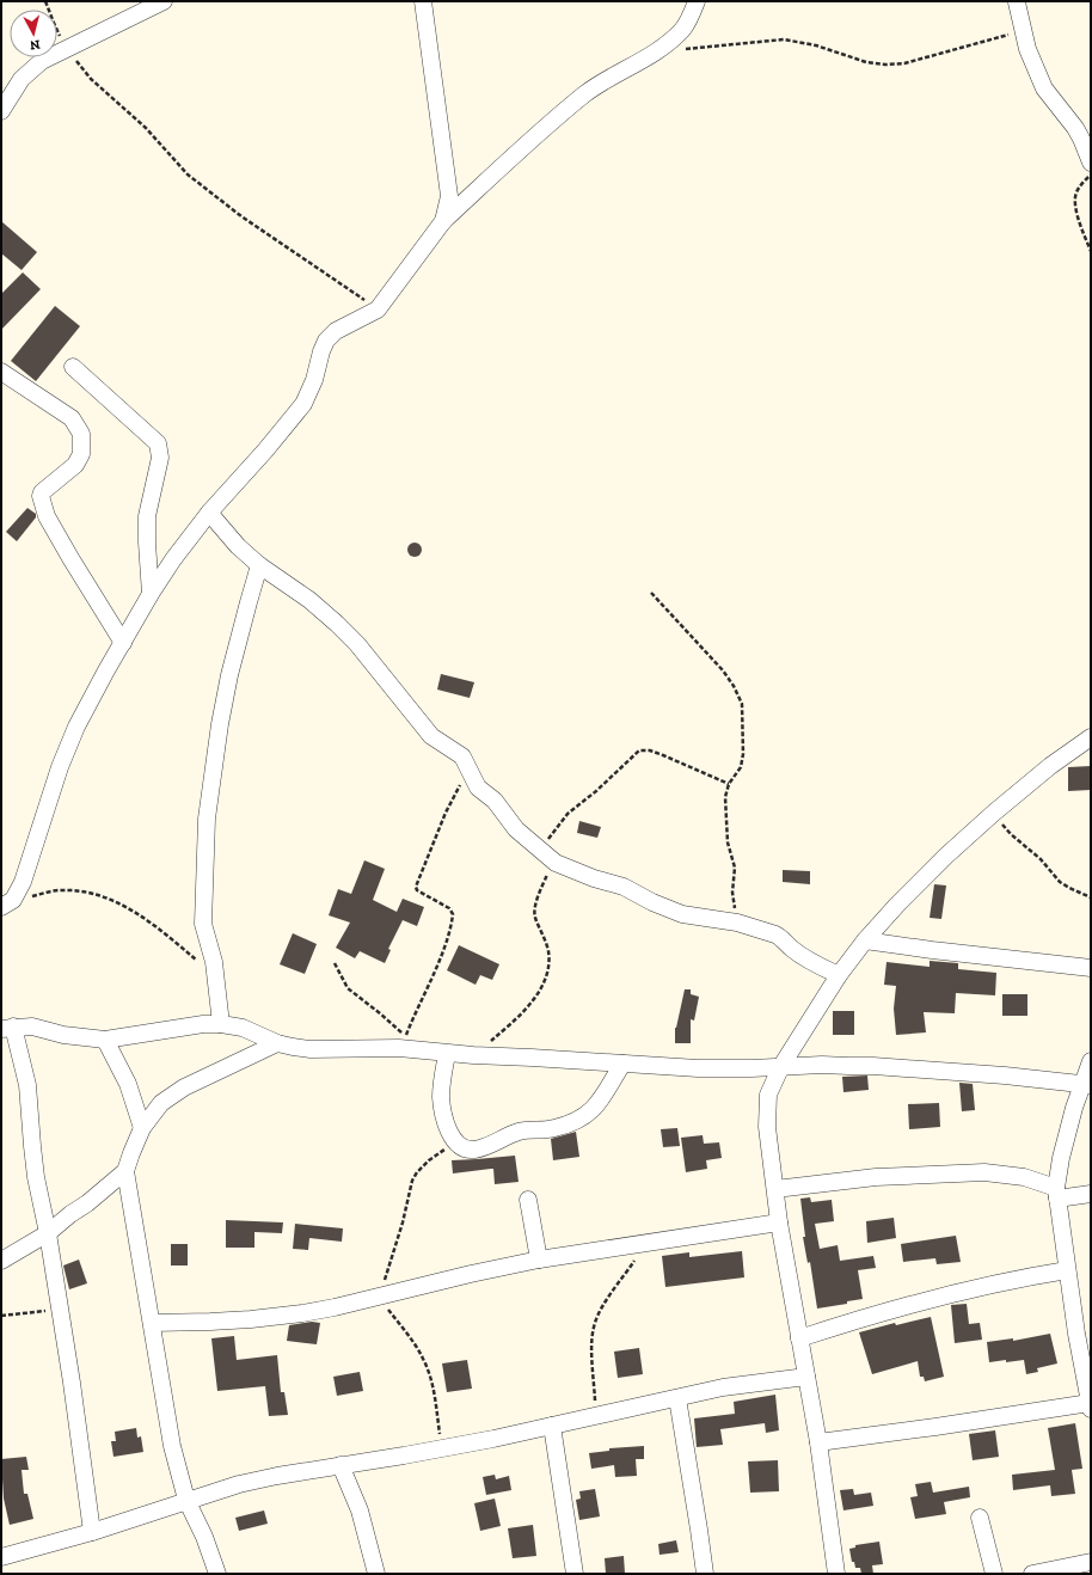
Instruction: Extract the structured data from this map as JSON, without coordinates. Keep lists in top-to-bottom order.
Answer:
{
  "north": "bottom"
}
